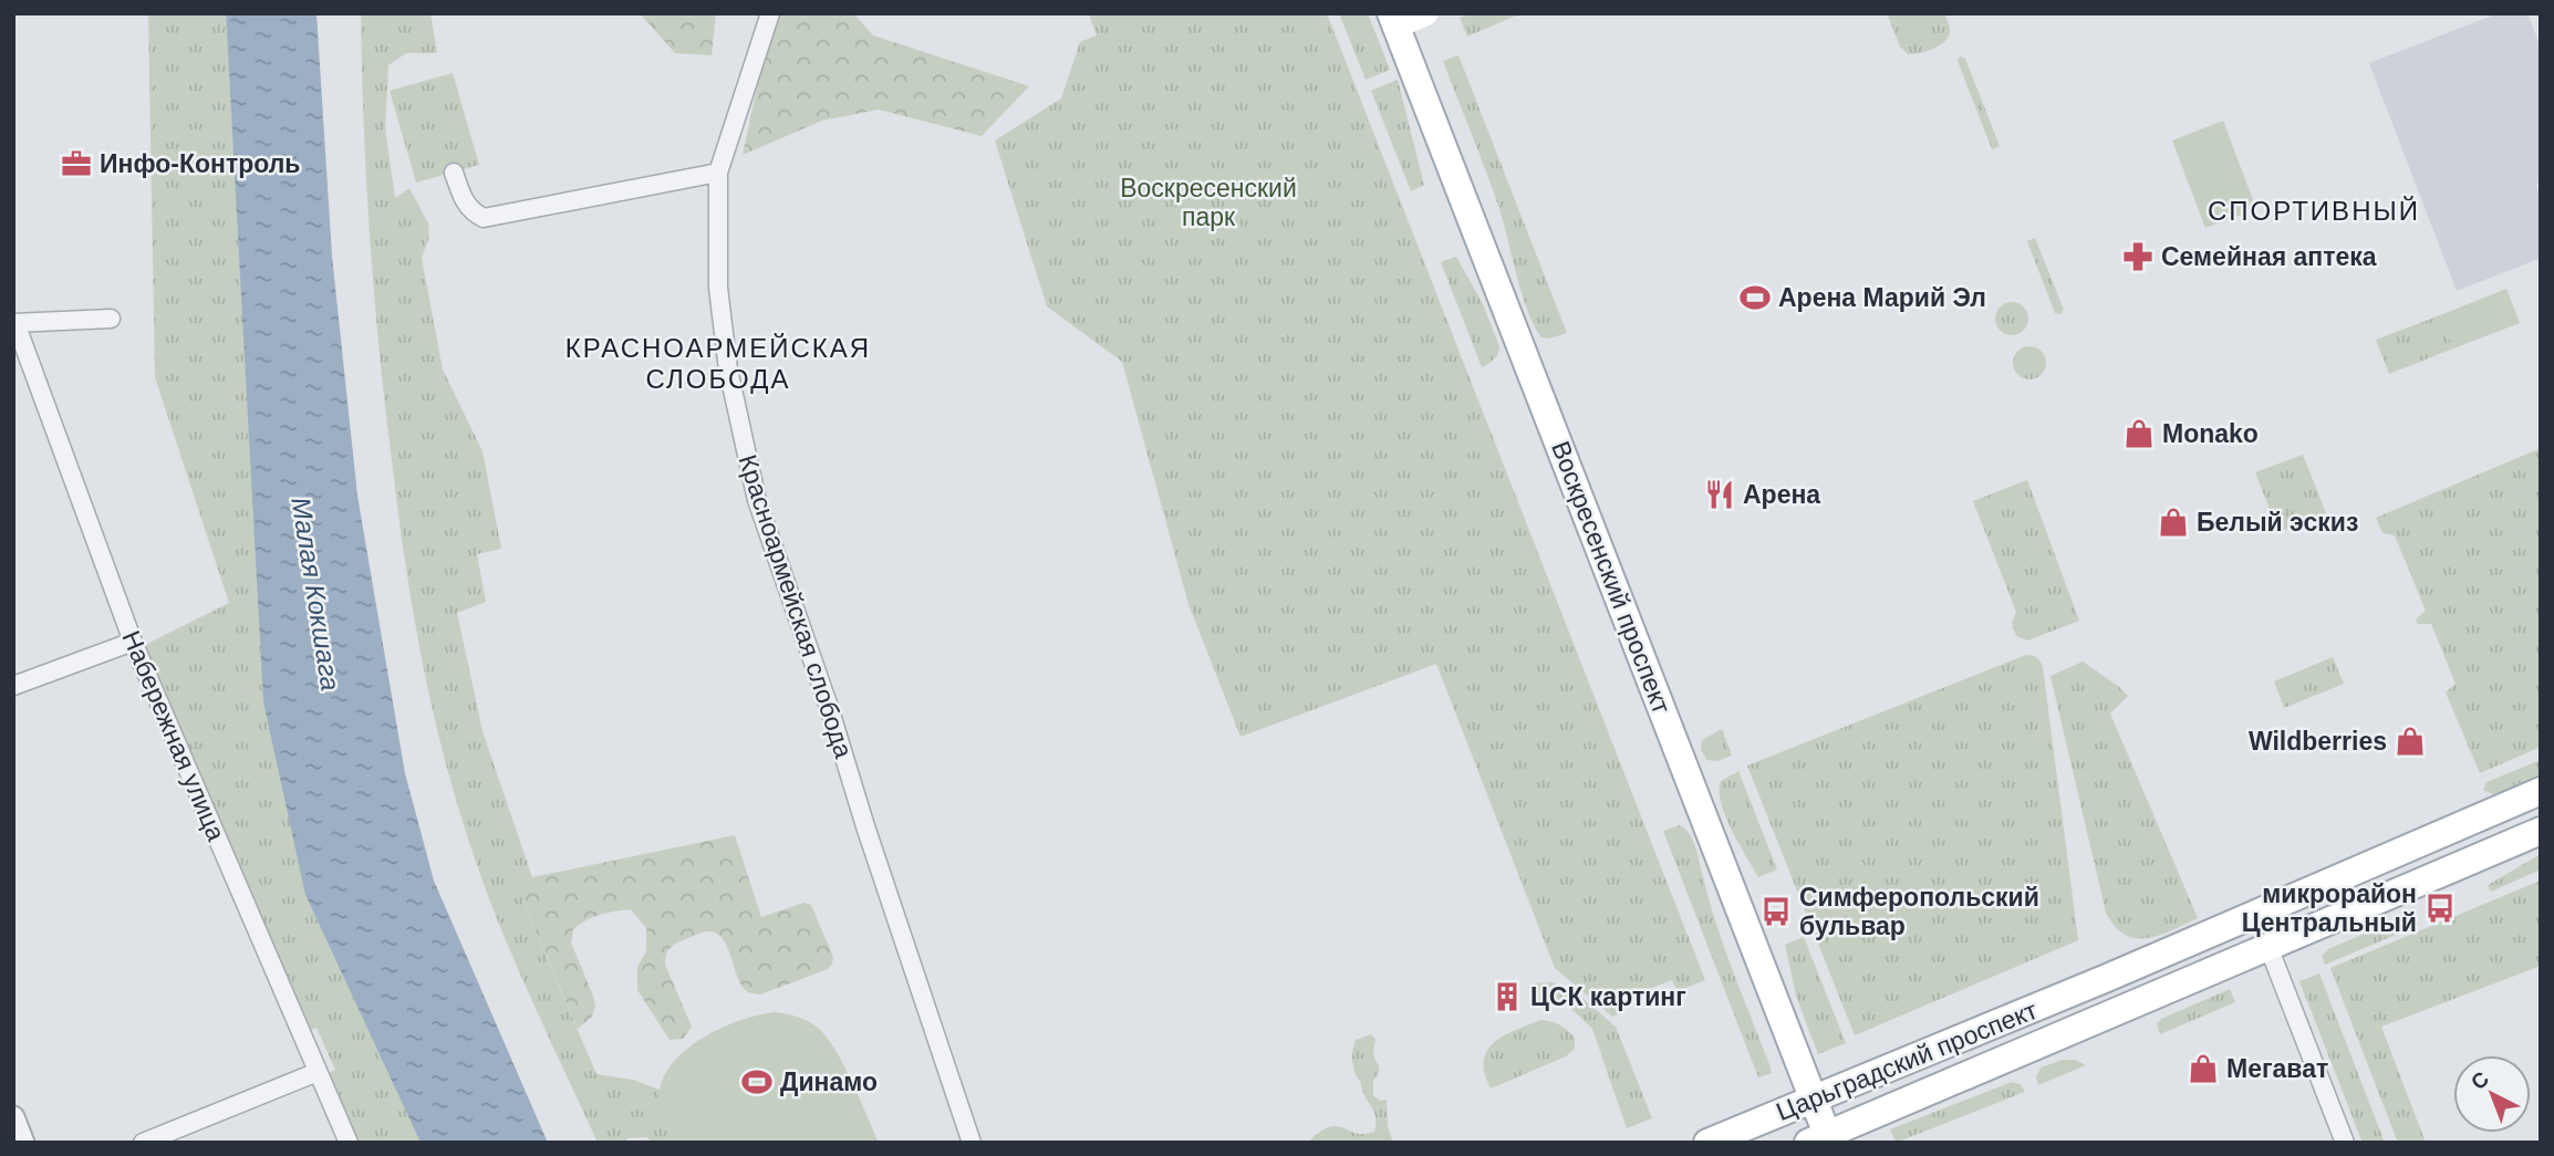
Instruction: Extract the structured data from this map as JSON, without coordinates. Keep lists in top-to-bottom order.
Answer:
{
  "streets": {
    "main road": ["Воскресенский проспект", "Царьградский проспект"],
    "street": ["Красноармейская слобода", "Набережная улица"]
  },
  "crossings": [
    ["Воскресенский проспект", "Царьградский проспект"]
  ],
  "districts": ["СПОРТИВНЫЙ", "КРАСНОАРМЕЙСКАЯ СЛОБОДА"],
  "water": ["Малая Кокшага"],
  "parks": ["Воскресенский парк"],
  "places": {
    "office": ["Инфо-Контроль"],
    "pharmacy": ["Семейная аптека"],
    "sports": ["Арена Марий Эл", "Динамо"],
    "shop": [
      "Monako",
      "Белый эскиз",
      "Wildberries",
      "Мегават"
    ],
    "restaurant": ["Арена"],
    "bus stop": ["микрорайон Центральный", "Симферопольский бульвар"],
    "building": ["ЦСК картинг"]
  },
  "north": "top left"
}
